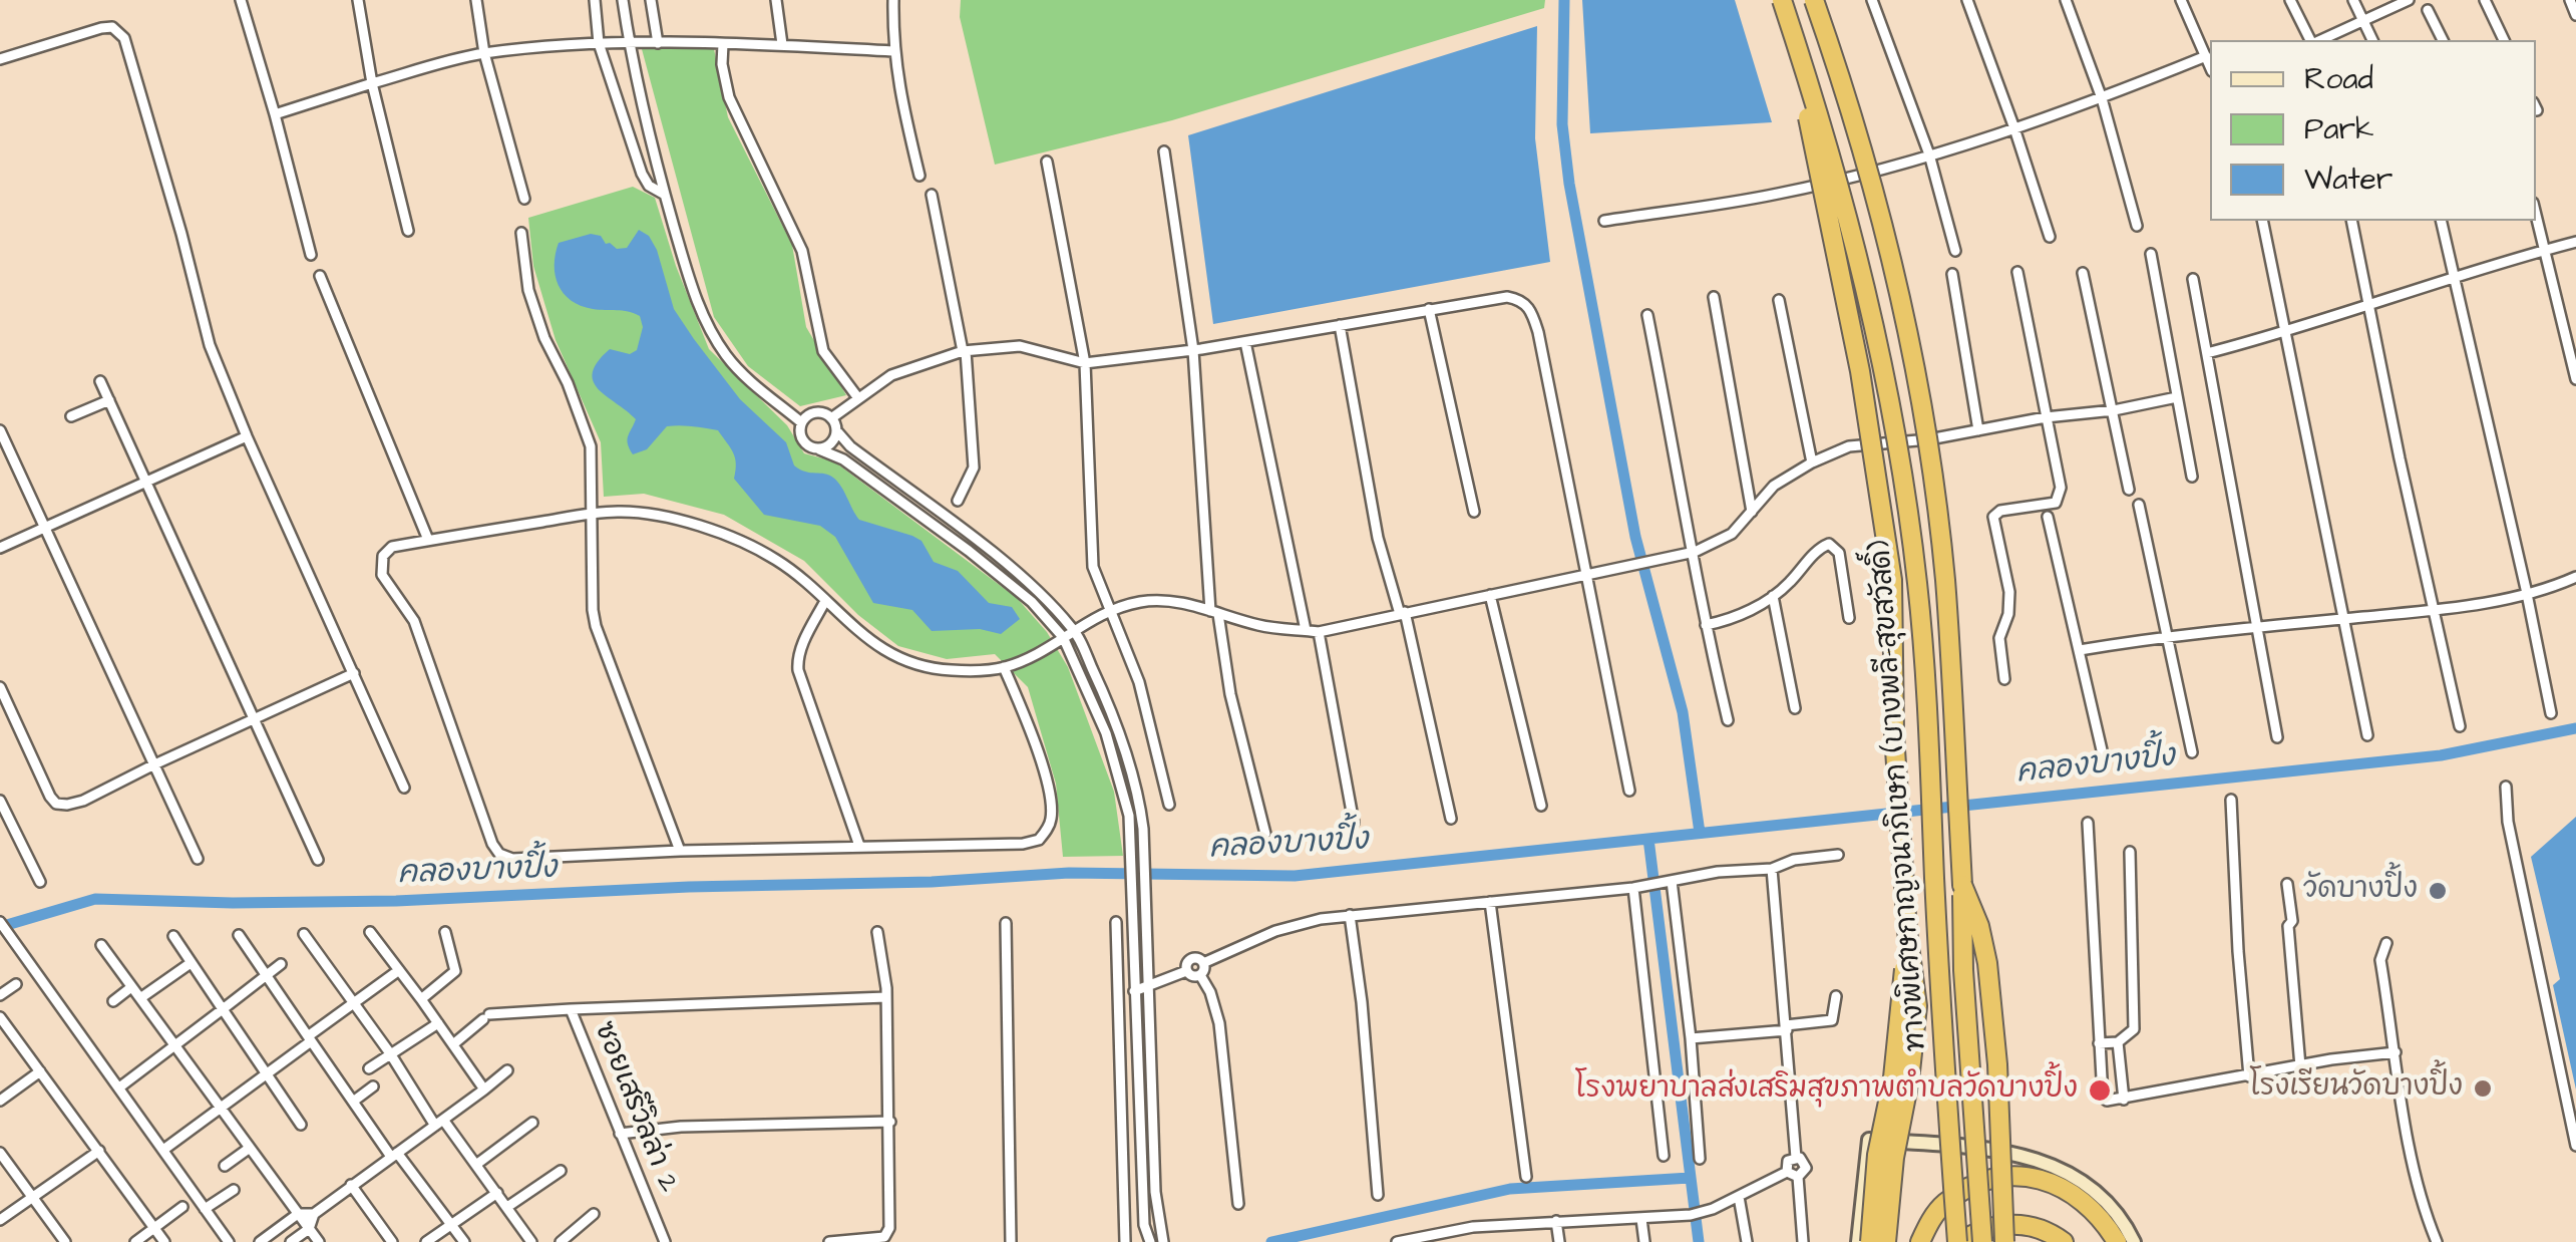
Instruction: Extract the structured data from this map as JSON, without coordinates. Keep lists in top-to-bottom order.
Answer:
{
  "streets": {
    "highway": ["ทางพิเศษกาญจนาภิเษก (บางพลี-สุขสวัสดิ์)"],
    "street": ["ซอยเสรีวิลล่า 2"]
  },
  "water": ["คลองบางปิ้ง"],
  "places": ["วัดบางปิ้ง", "โรงเรียนวัดบางปิ้ง", "โรงพยาบาลส่งเสริมสุขภาพตำบลวัดบางปิ้ง"],
  "legend": ["Road", "Park", "Water"]
}
